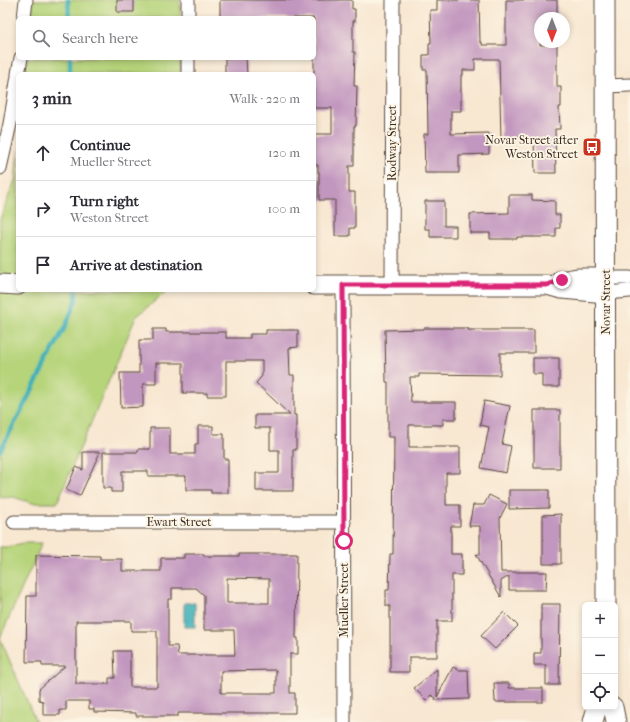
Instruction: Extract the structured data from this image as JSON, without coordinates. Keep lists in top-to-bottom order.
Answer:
{
  "streets": {
    "main road": ["Novar Street"],
    "street": ["Rodway Street", "Ewart Street", "Mueller Street"]
  },
  "crossings": [
    ["Ewart Street", "Mueller Street"]
  ],
  "places": {
    "bus stop": ["Novar Street after Weston Street"]
  },
  "north": "bottom",
  "page": {
    "search": "Search here",
    "heading": ["3 min", "Walk · 220 m"],
    "list": [
      ["Continue", "Mueller Street", "120 m"],
      ["Turn right", "Weston Street", "100 m"],
      "Arrive at destination"
    ],
    "map_buttons": ["+", "−"]
  }
}
